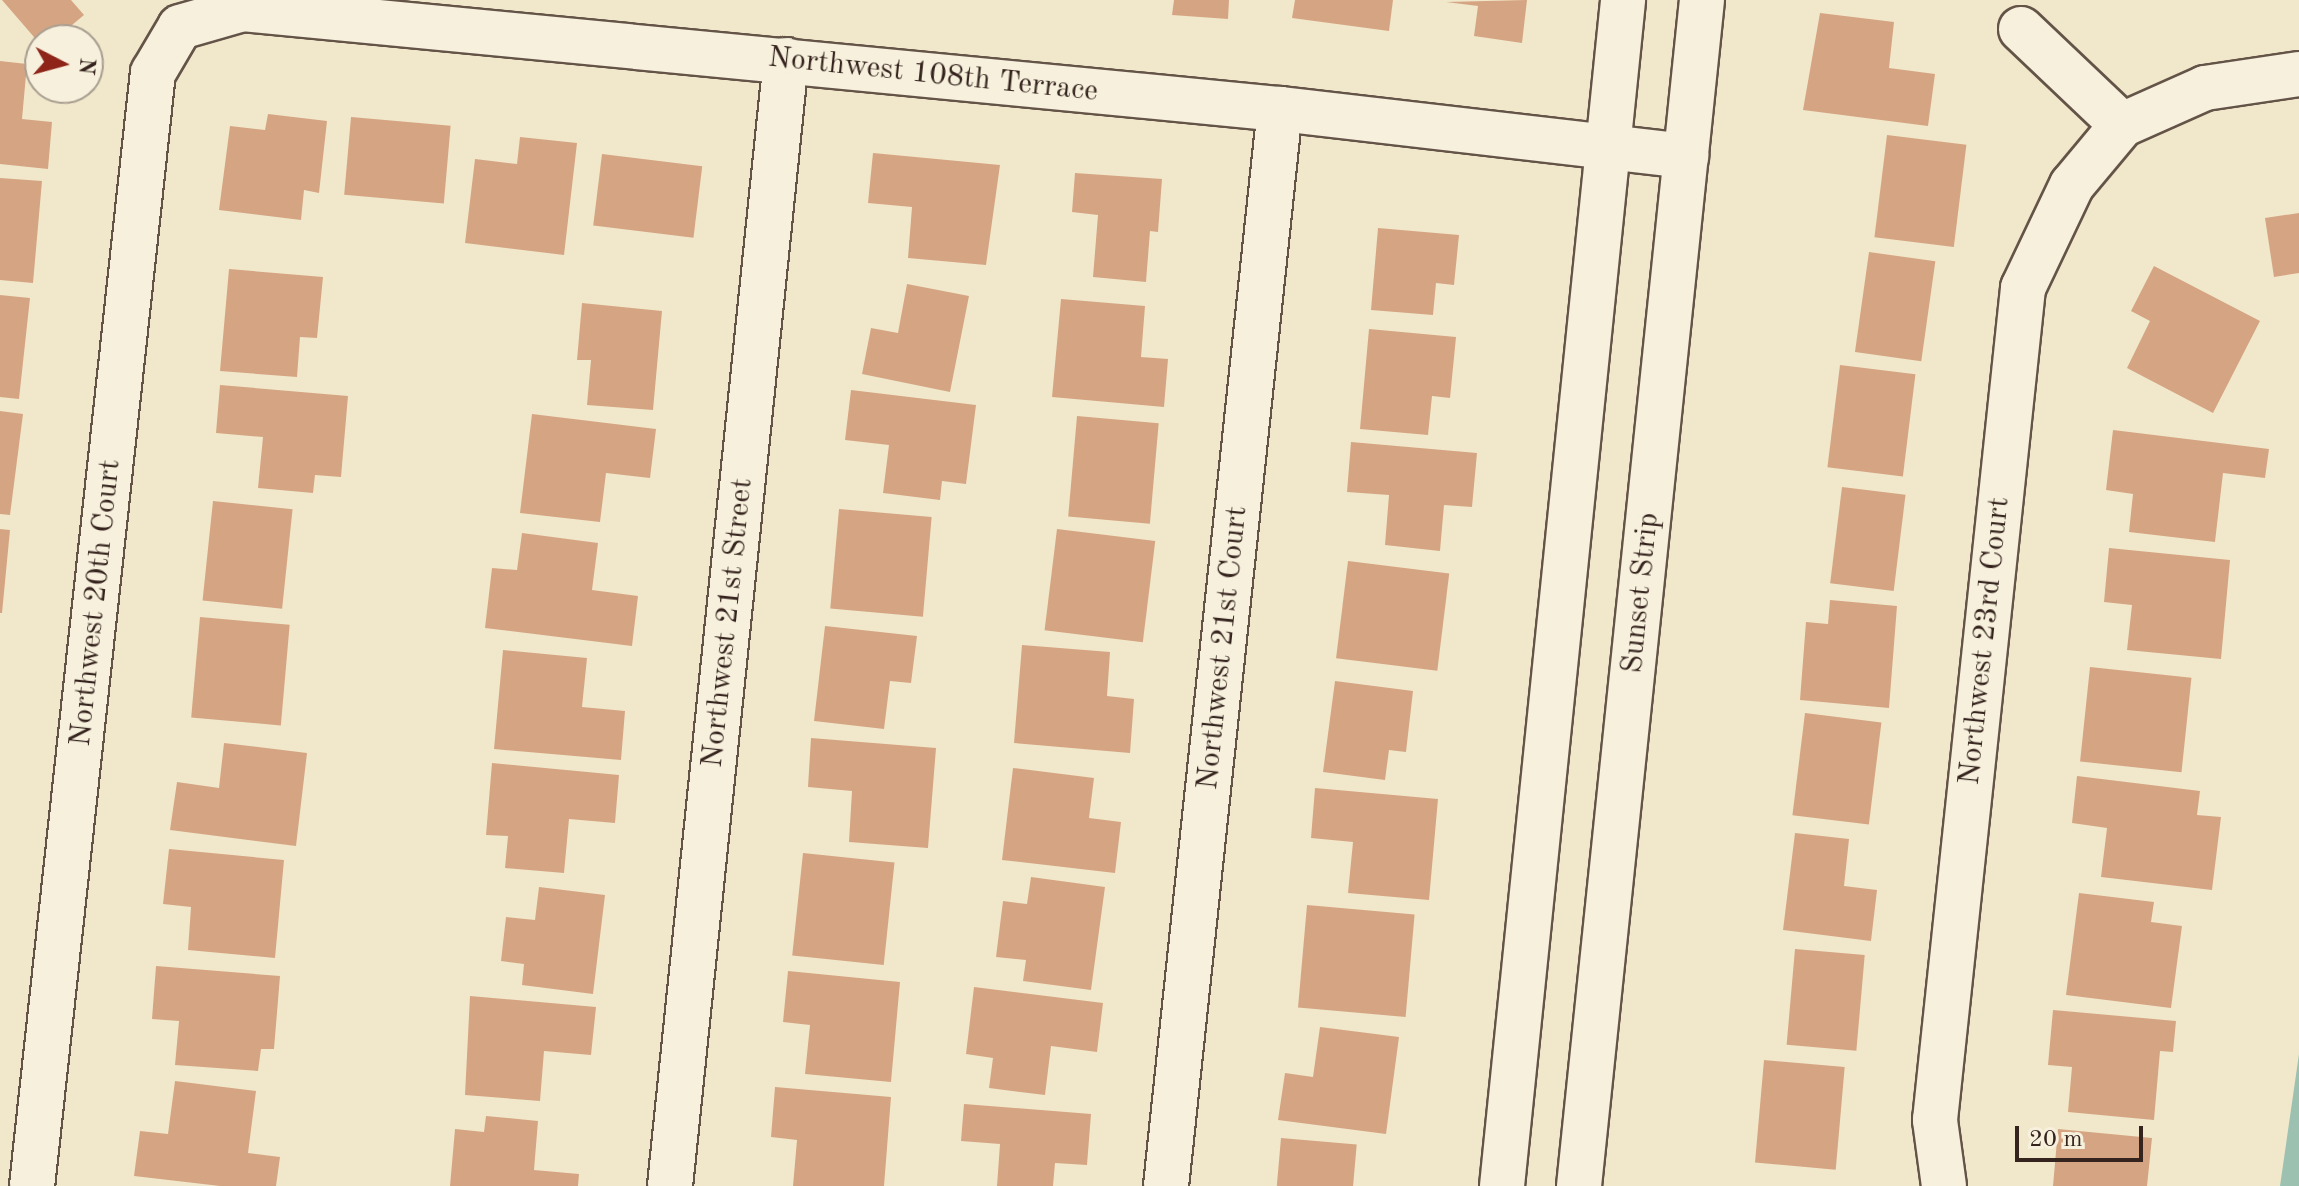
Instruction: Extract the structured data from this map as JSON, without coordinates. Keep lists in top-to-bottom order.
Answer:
{
  "streets": {
    "street": [
      "Northwest 108th Terrace",
      "Sunset Strip",
      "Northwest 20th Court",
      "Northwest 21st Street",
      "Northwest 23rd Court",
      "Northwest 21st Court"
    ]
  },
  "crossings": [
    ["Northwest 108th Terrace", "Sunset Strip"],
    ["Northwest 108th Terrace", "Northwest 20th Court"],
    ["Northwest 108th Terrace", "Northwest 21st Street"],
    ["Northwest 108th Terrace", "Northwest 21st Court"]
  ],
  "scale_bar": "20 m",
  "north": "right"
}
